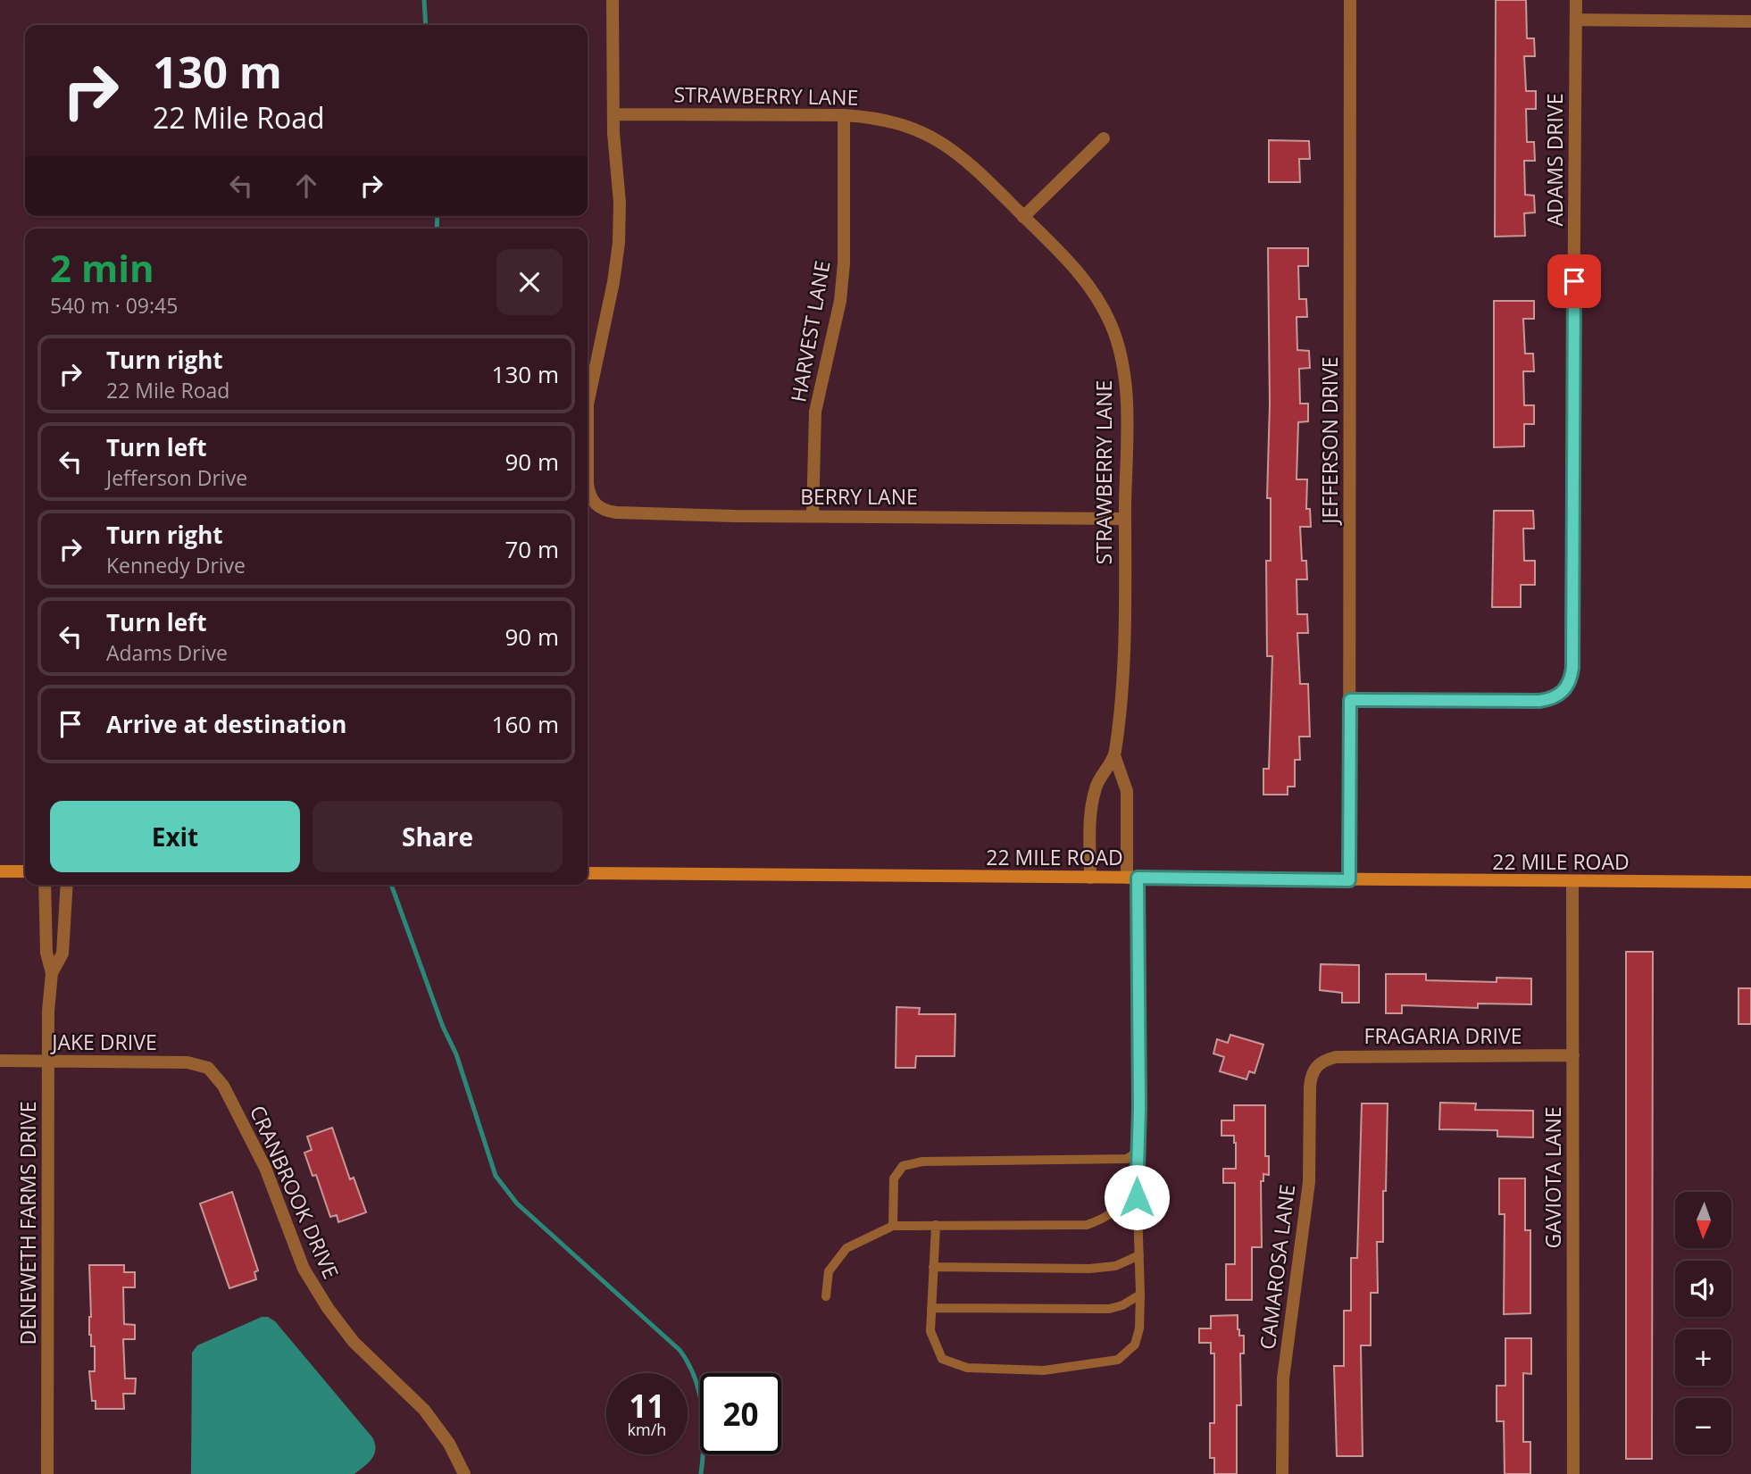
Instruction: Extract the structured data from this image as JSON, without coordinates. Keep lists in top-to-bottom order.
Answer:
{
  "streets": {
    "street": [
      "STRAWBERRY LANE",
      "ADAMS DRIVE",
      "HARVEST LANE",
      "JEFFERSON DRIVE",
      "BERRY LANE",
      "22 MILE ROAD",
      "FRAGARIA DRIVE",
      "JAKE DRIVE",
      "GAVIOTA LANE",
      "CRANBROOK DRIVE",
      "DENEWETH FARMS DRIVE",
      "CAMAROSA LANE"
    ]
  },
  "crossings": [
    ["STRAWBERRY LANE", "HARVEST LANE"],
    ["STRAWBERRY LANE", "BERRY LANE"],
    ["STRAWBERRY LANE", "22 MILE ROAD"],
    ["ADAMS DRIVE", "JEFFERSON DRIVE"],
    ["HARVEST LANE", "BERRY LANE"],
    ["JEFFERSON DRIVE", "22 MILE ROAD"],
    ["22 MILE ROAD", "GAVIOTA LANE"],
    ["FRAGARIA DRIVE", "GAVIOTA LANE"],
    ["FRAGARIA DRIVE", "CAMAROSA LANE"],
    ["JAKE DRIVE", "CRANBROOK DRIVE"],
    ["JAKE DRIVE", "DENEWETH FARMS DRIVE"]
  ],
  "north": "bottom",
  "page": {
    "turn": ["130 m", "22 Mile Road"],
    "heading": ["2 min", "540 m · 09:45"],
    "list": [
      {
        "name": "Turn right",
        "note": "22 Mile Road",
        "value": "130 m"
      },
      {
        "name": "Turn left",
        "note": "Jefferson Drive",
        "value": "90 m"
      },
      {
        "name": "Turn right",
        "note": "Kennedy Drive",
        "value": "70 m"
      },
      {
        "name": "Turn left",
        "note": "Adams Drive",
        "value": "90 m"
      },
      {
        "name": "Arrive at destination",
        "value": "160 m"
      }
    ],
    "buttons": ["Exit", "Share"],
    "map_buttons": ["+", "−"],
    "speed": "11 km/h",
    "limit": "20"
  }
}
